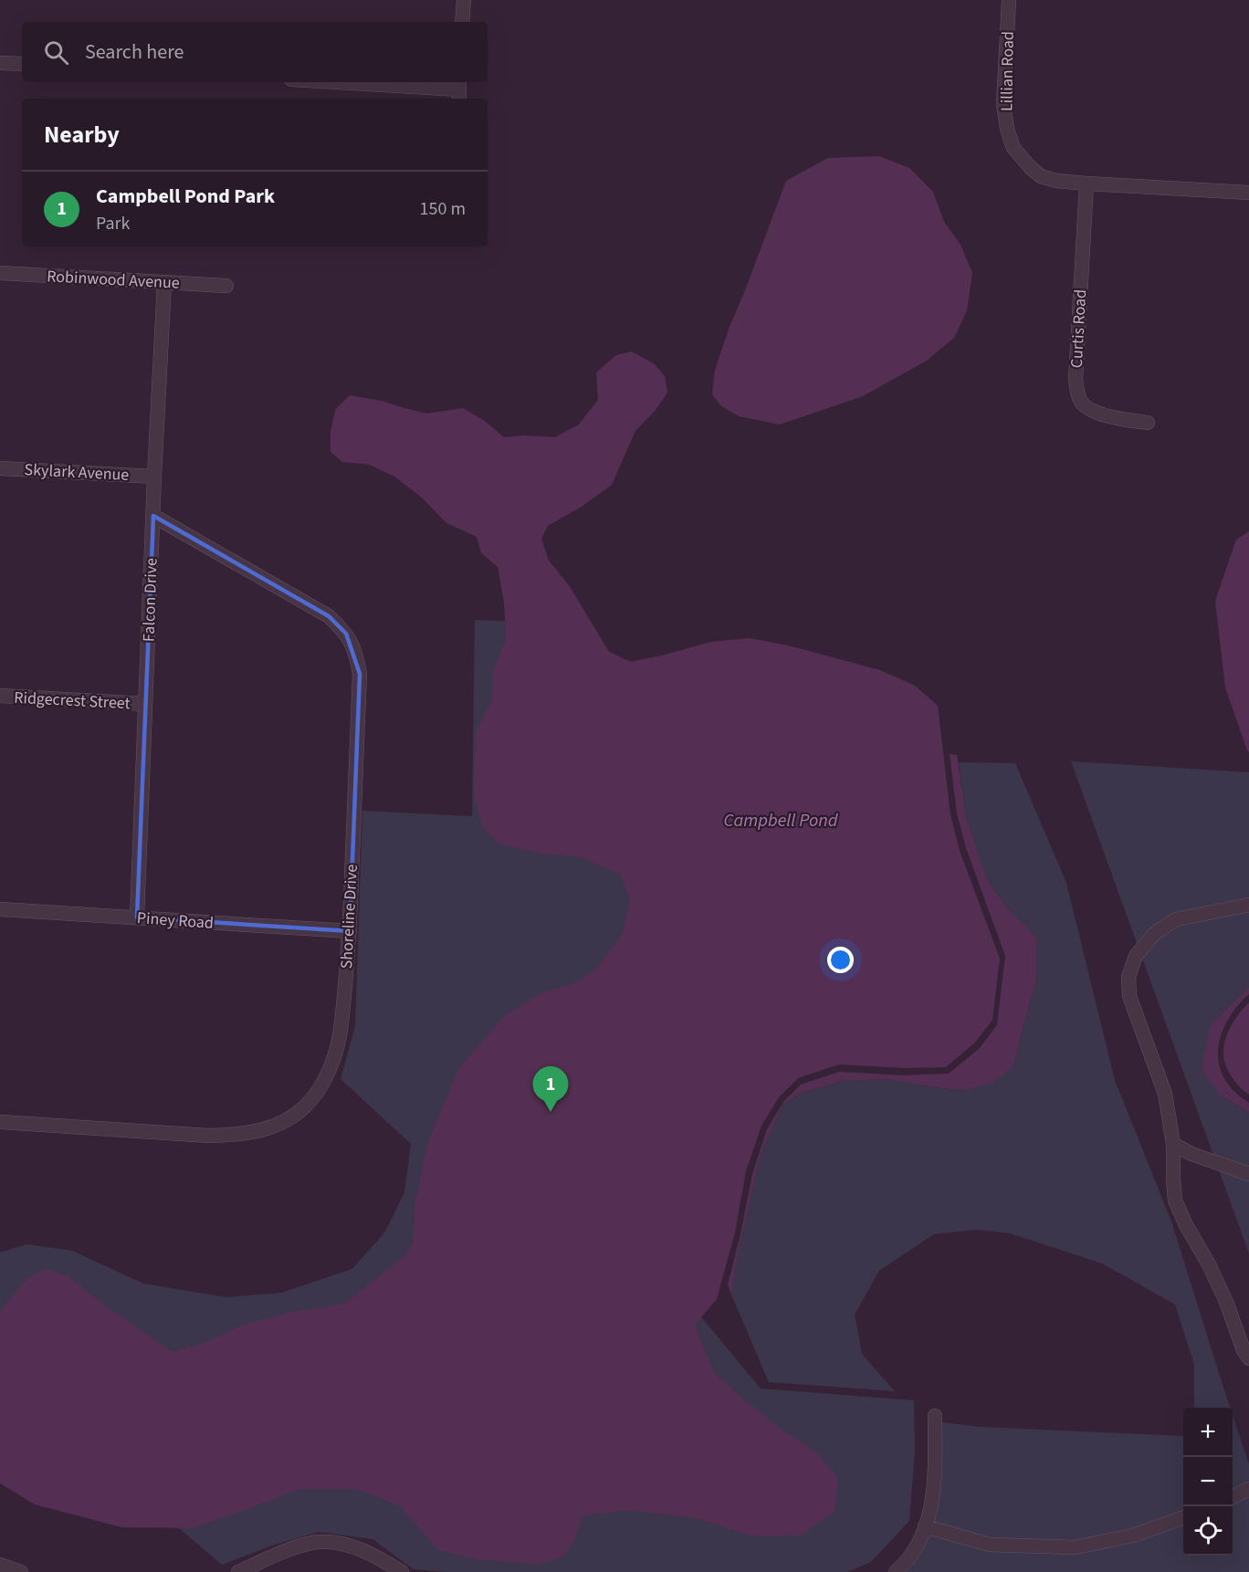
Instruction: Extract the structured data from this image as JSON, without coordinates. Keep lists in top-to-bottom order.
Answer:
{
  "streets": {
    "street": [
      "Lillian Road",
      "Robinwood Avenue",
      "Curtis Road",
      "Skylark Avenue",
      "Falcon Drive",
      "Ridgecrest Street",
      "Shoreline Drive",
      "Piney Road"
    ]
  },
  "crossings": [
    ["Lillian Road", "Curtis Road"],
    ["Robinwood Avenue", "Falcon Drive"],
    ["Skylark Avenue", "Falcon Drive"],
    ["Falcon Drive", "Ridgecrest Street"],
    ["Falcon Drive", "Shoreline Drive"],
    ["Falcon Drive", "Piney Road"],
    ["Shoreline Drive", "Piney Road"]
  ],
  "water": ["Campbell Pond"],
  "page": {
    "search": "Search here",
    "heading": "Nearby",
    "list": [
      {
        "mark": "1",
        "name": "Campbell Pond Park",
        "note": "Park",
        "value": "150 m"
      }
    ],
    "pins": "1",
    "map_buttons": ["+", "−"]
  }
}
